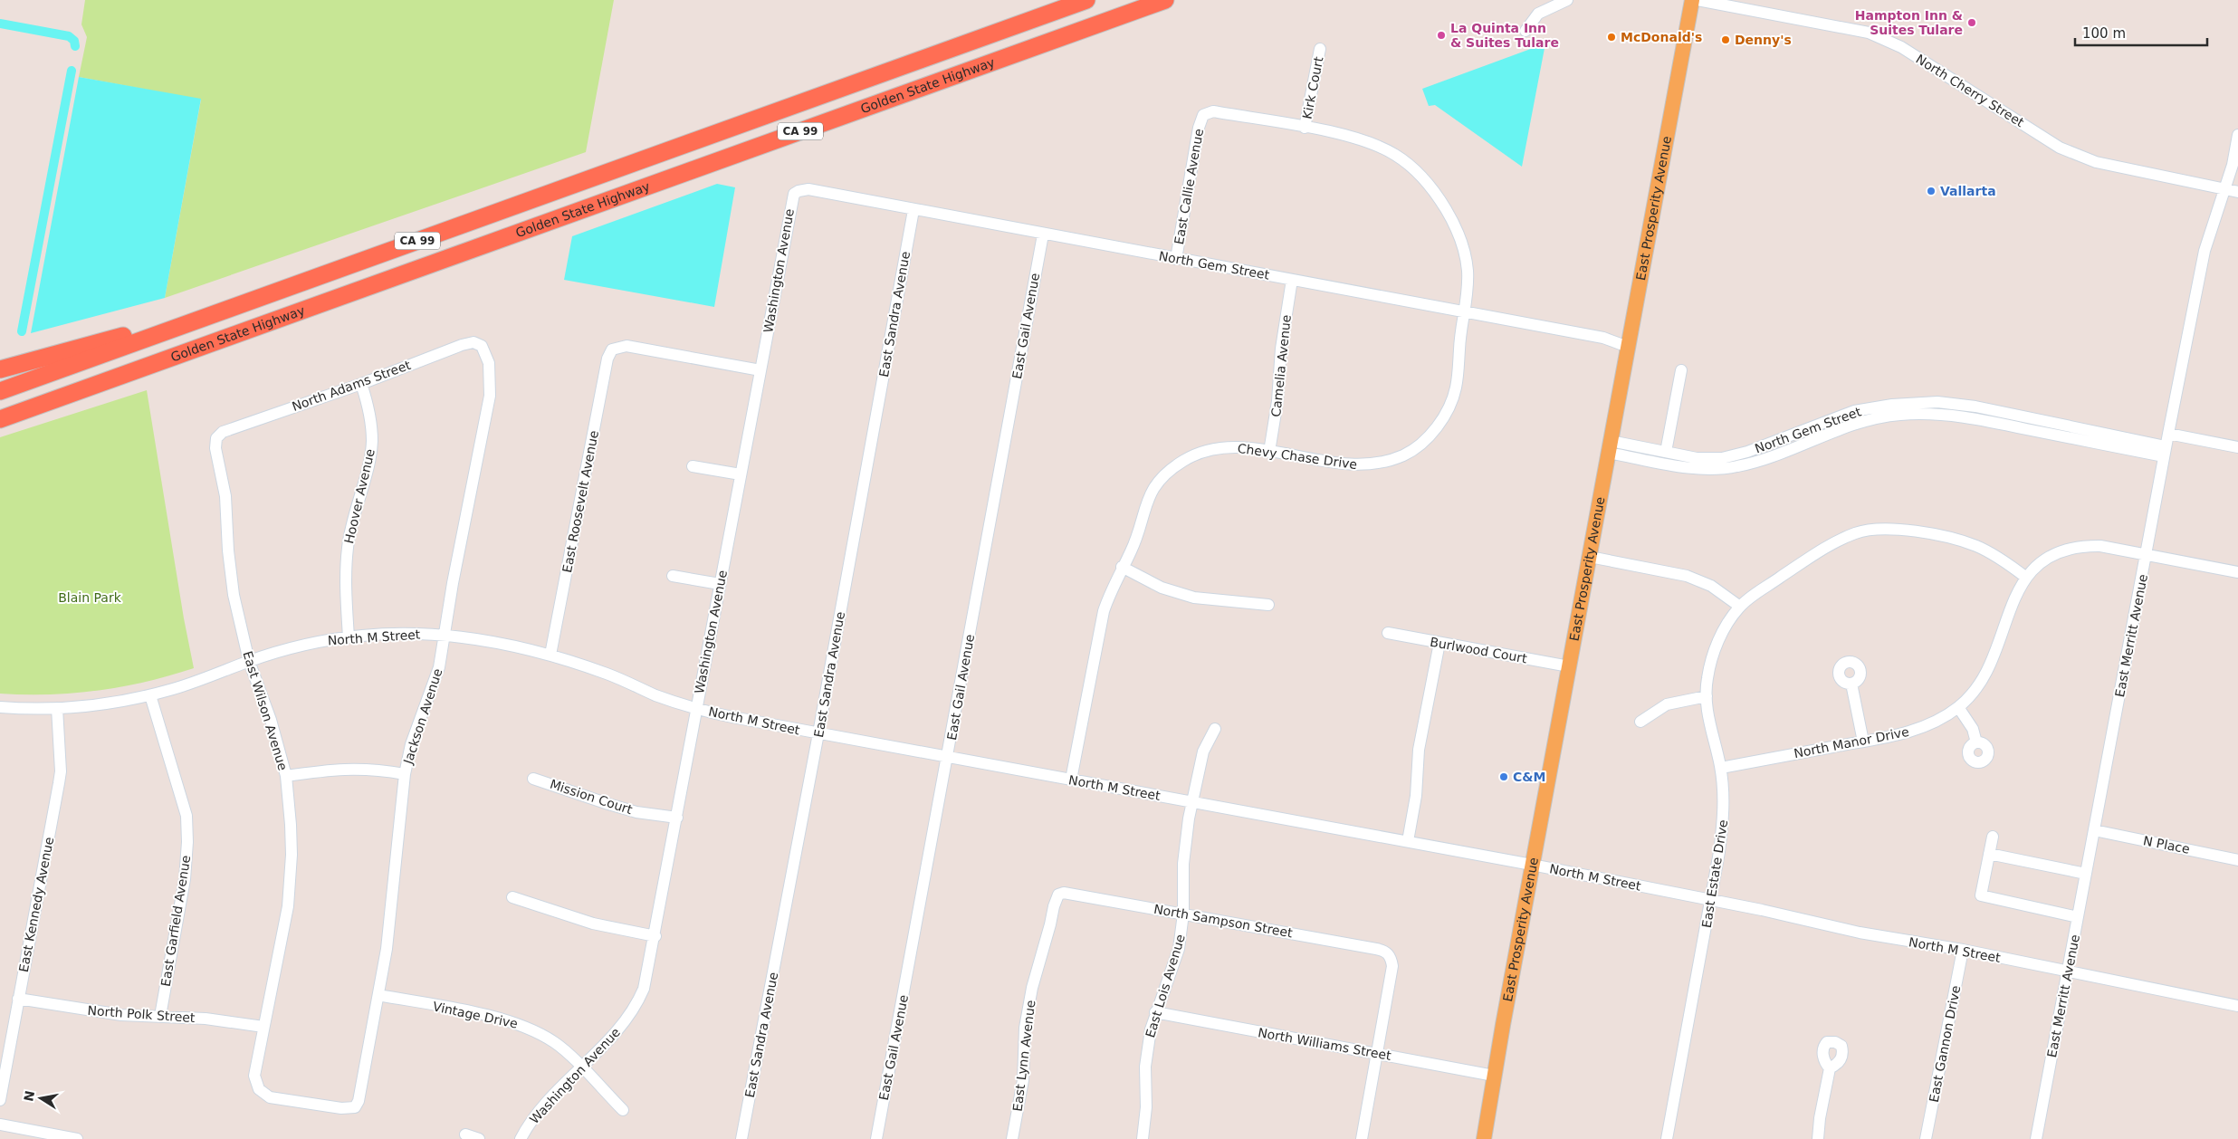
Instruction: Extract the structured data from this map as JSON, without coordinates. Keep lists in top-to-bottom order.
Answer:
{
  "streets": {
    "highway": ["Golden State Highway", "CA 99"],
    "main road": ["East Prosperity Avenue"],
    "street": [
      "Kirk Court",
      "North Cherry Street",
      "East Callie Avenue",
      "North Gem Street",
      "Washington Avenue",
      "East Sandra Avenue",
      "East Gail Avenue",
      "Camelia Avenue",
      "North Adams Street",
      "Chevy Chase Drive",
      "Hoover Avenue",
      "East Roosevelt Avenue",
      "East Merritt Avenue",
      "North M Street",
      "Burlwood Court",
      "East Wilson Avenue",
      "Jackson Avenue",
      "North Manor Drive",
      "Mission Court",
      "N Place",
      "East Estate Drive",
      "East Kennedy Avenue",
      "East Garfield Avenue",
      "North Sampson Street",
      "East Lois Avenue",
      "North Polk Street",
      "Vintage Drive",
      "North Williams Street",
      "East Gannon Drive",
      "East Lynn Avenue"
    ]
  },
  "crossings": [
    ["Kirk Court", "Chevy Chase Drive"],
    ["North Cherry Street", "East Merritt Avenue"],
    ["East Callie Avenue", "North Gem Street"],
    ["East Callie Avenue", "Chevy Chase Drive"],
    ["East Prosperity Avenue", "North Gem Street"],
    ["East Prosperity Avenue", "North M Street"],
    ["East Prosperity Avenue", "Burlwood Court"],
    ["East Prosperity Avenue", "North Williams Street"],
    ["North Gem Street", "Washington Avenue"],
    ["North Gem Street", "East Sandra Avenue"],
    ["North Gem Street", "East Gail Avenue"],
    ["North Gem Street", "Camelia Avenue"],
    ["North Gem Street", "Chevy Chase Drive"],
    ["North Gem Street", "East Merritt Avenue"],
    ["Washington Avenue", "East Roosevelt Avenue"],
    ["Washington Avenue", "North M Street"],
    ["Washington Avenue", "Mission Court"],
    ["Washington Avenue", "Vintage Drive"],
    ["East Sandra Avenue", "North M Street"],
    ["East Gail Avenue", "North M Street"],
    ["Camelia Avenue", "Chevy Chase Drive"],
    ["North Adams Street", "Hoover Avenue"],
    ["North Adams Street", "East Wilson Avenue"],
    ["North Adams Street", "Jackson Avenue"],
    ["Chevy Chase Drive", "North M Street"],
    ["Hoover Avenue", "North M Street"],
    ["East Roosevelt Avenue", "North M Street"],
    ["East Merritt Avenue", "North M Street"],
    ["East Merritt Avenue", "North Manor Drive"],
    ["East Merritt Avenue", "N Place"],
    ["North M Street", "East Wilson Avenue"],
    ["North M Street", "Jackson Avenue"],
    ["North M Street", "East Estate Drive"],
    ["North M Street", "East Kennedy Avenue"],
    ["North M Street", "East Garfield Avenue"],
    ["North M Street", "East Lois Avenue"],
    ["North M Street", "East Gannon Drive"],
    ["East Wilson Avenue", "Jackson Avenue"],
    ["East Wilson Avenue", "North Polk Street"],
    ["Jackson Avenue", "Vintage Drive"],
    ["North Manor Drive", "East Estate Drive"],
    ["East Kennedy Avenue", "North Polk Street"],
    ["East Garfield Avenue", "North Polk Street"],
    ["North Sampson Street", "East Lois Avenue"],
    ["North Sampson Street", "North Williams Street"],
    ["North Sampson Street", "East Lynn Avenue"],
    ["East Lois Avenue", "North Williams Street"]
  ],
  "parks": ["Blain Park"],
  "places": [
    "Hampton Inn & Suites Tulare",
    "La Quinta Inn & Suites Tulare",
    "McDonald's",
    "Denny's",
    "Vallarta",
    "C&M"
  ],
  "scale_bar": "100 m",
  "north": "left"
}
